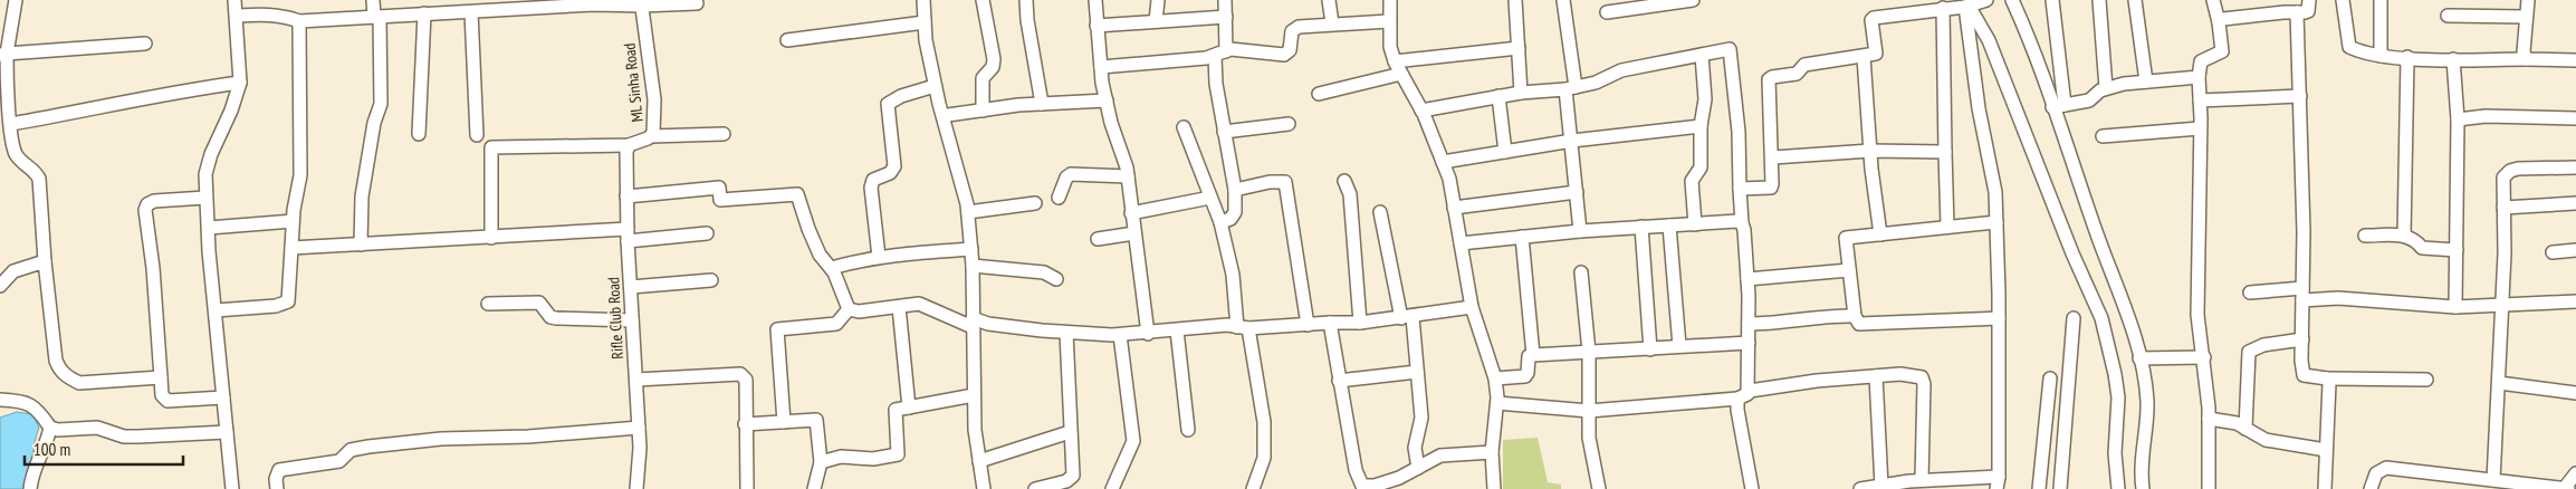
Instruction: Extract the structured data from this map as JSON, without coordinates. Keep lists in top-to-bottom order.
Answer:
{
  "streets": {
    "street": ["ML Sinha Road", "Rifle Club Road"]
  },
  "crossings": [
    ["ML Sinha Road", "Rifle Club Road"]
  ],
  "scale_bar": "100 m"
}
